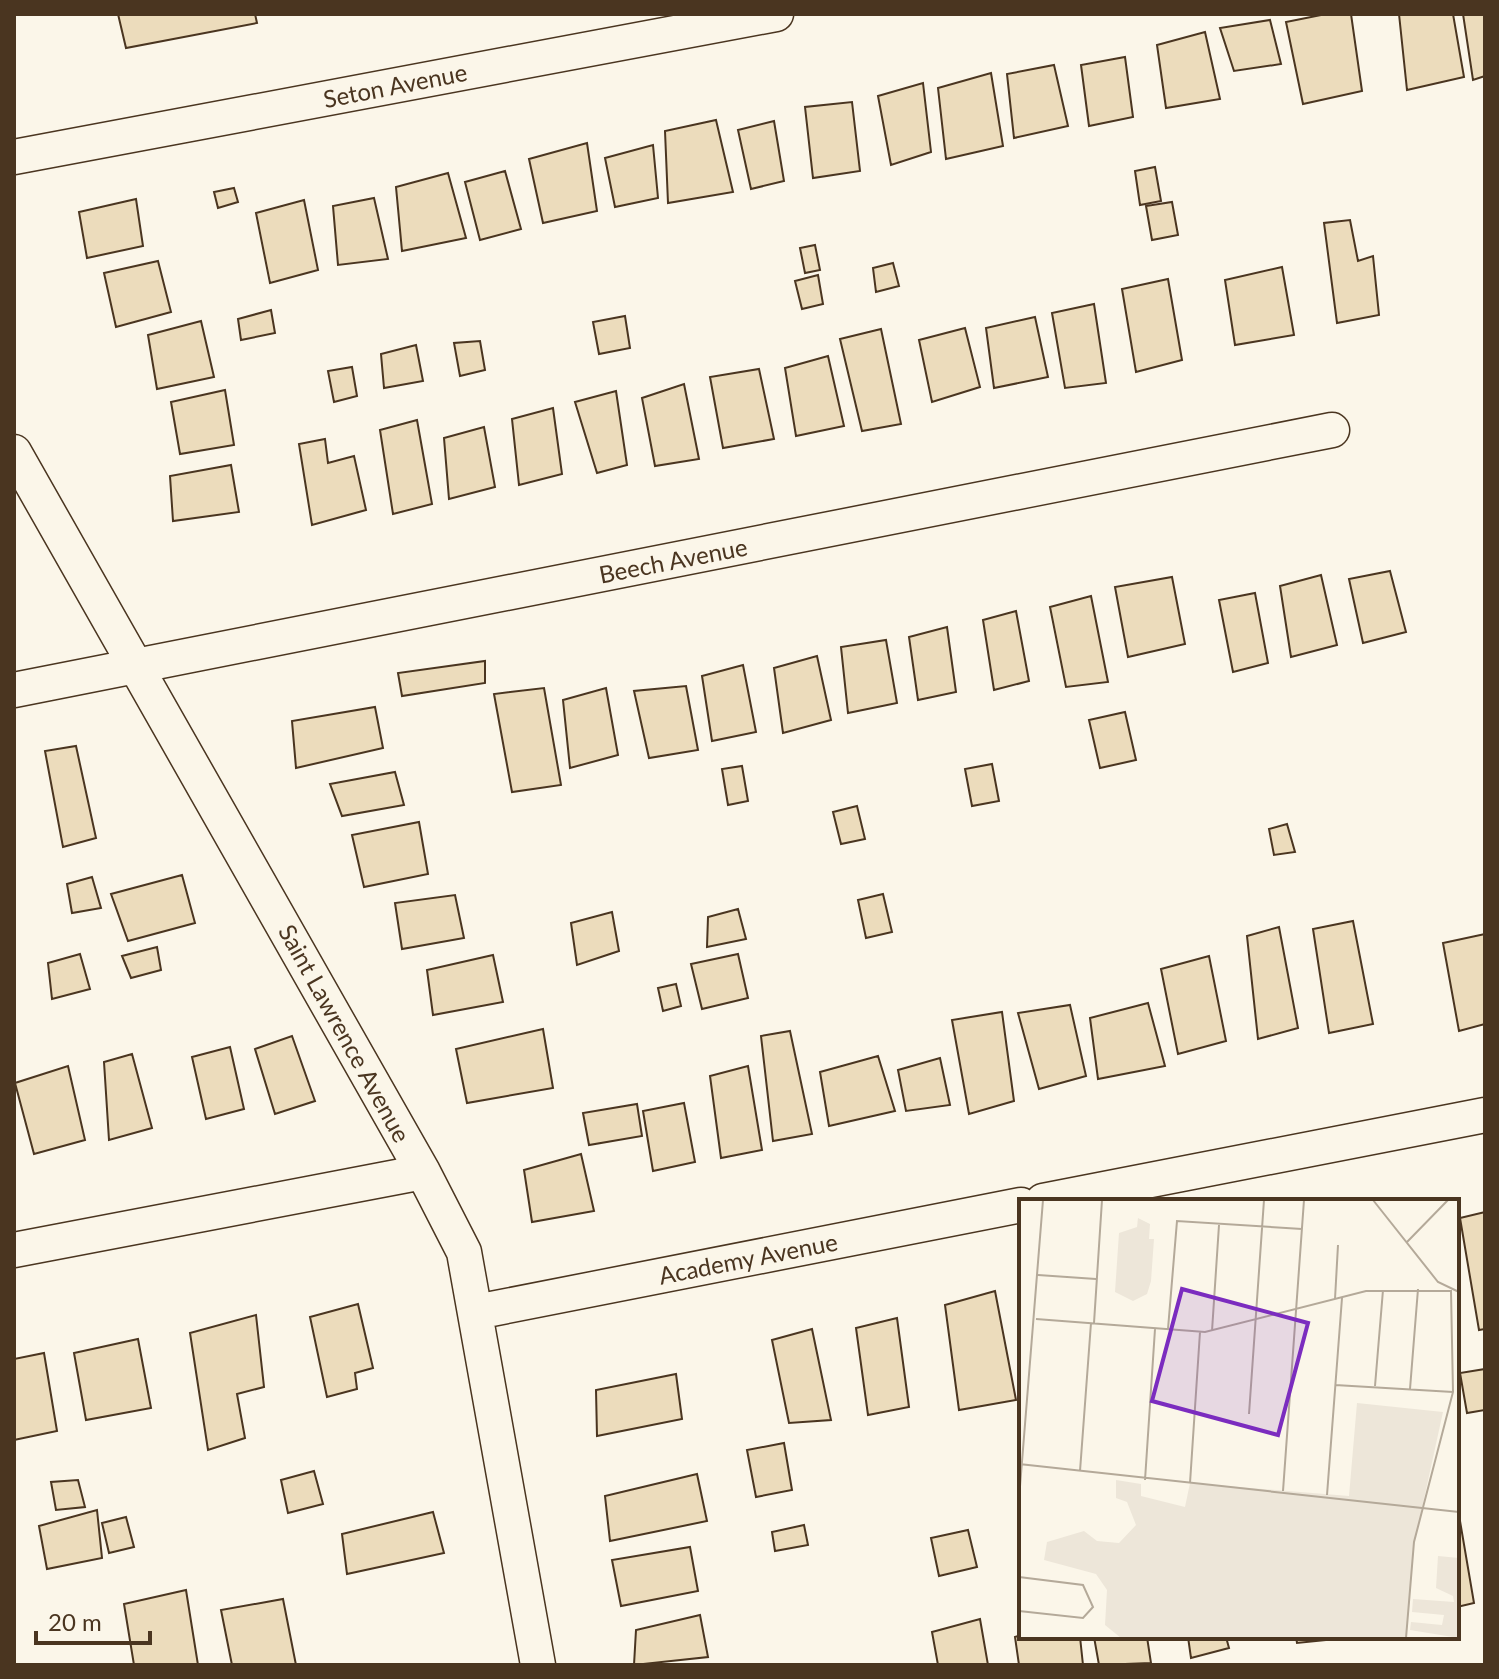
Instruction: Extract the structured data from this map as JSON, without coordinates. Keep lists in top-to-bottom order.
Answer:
{
  "streets": {
    "street": [
      "Seton Avenue",
      "Beech Avenue",
      "Saint Lawrence Avenue",
      "Academy Avenue"
    ]
  },
  "crossings": [
    ["Beech Avenue", "Saint Lawrence Avenue"],
    ["Saint Lawrence Avenue", "Academy Avenue"]
  ],
  "scale_bar": "20 m"
}
